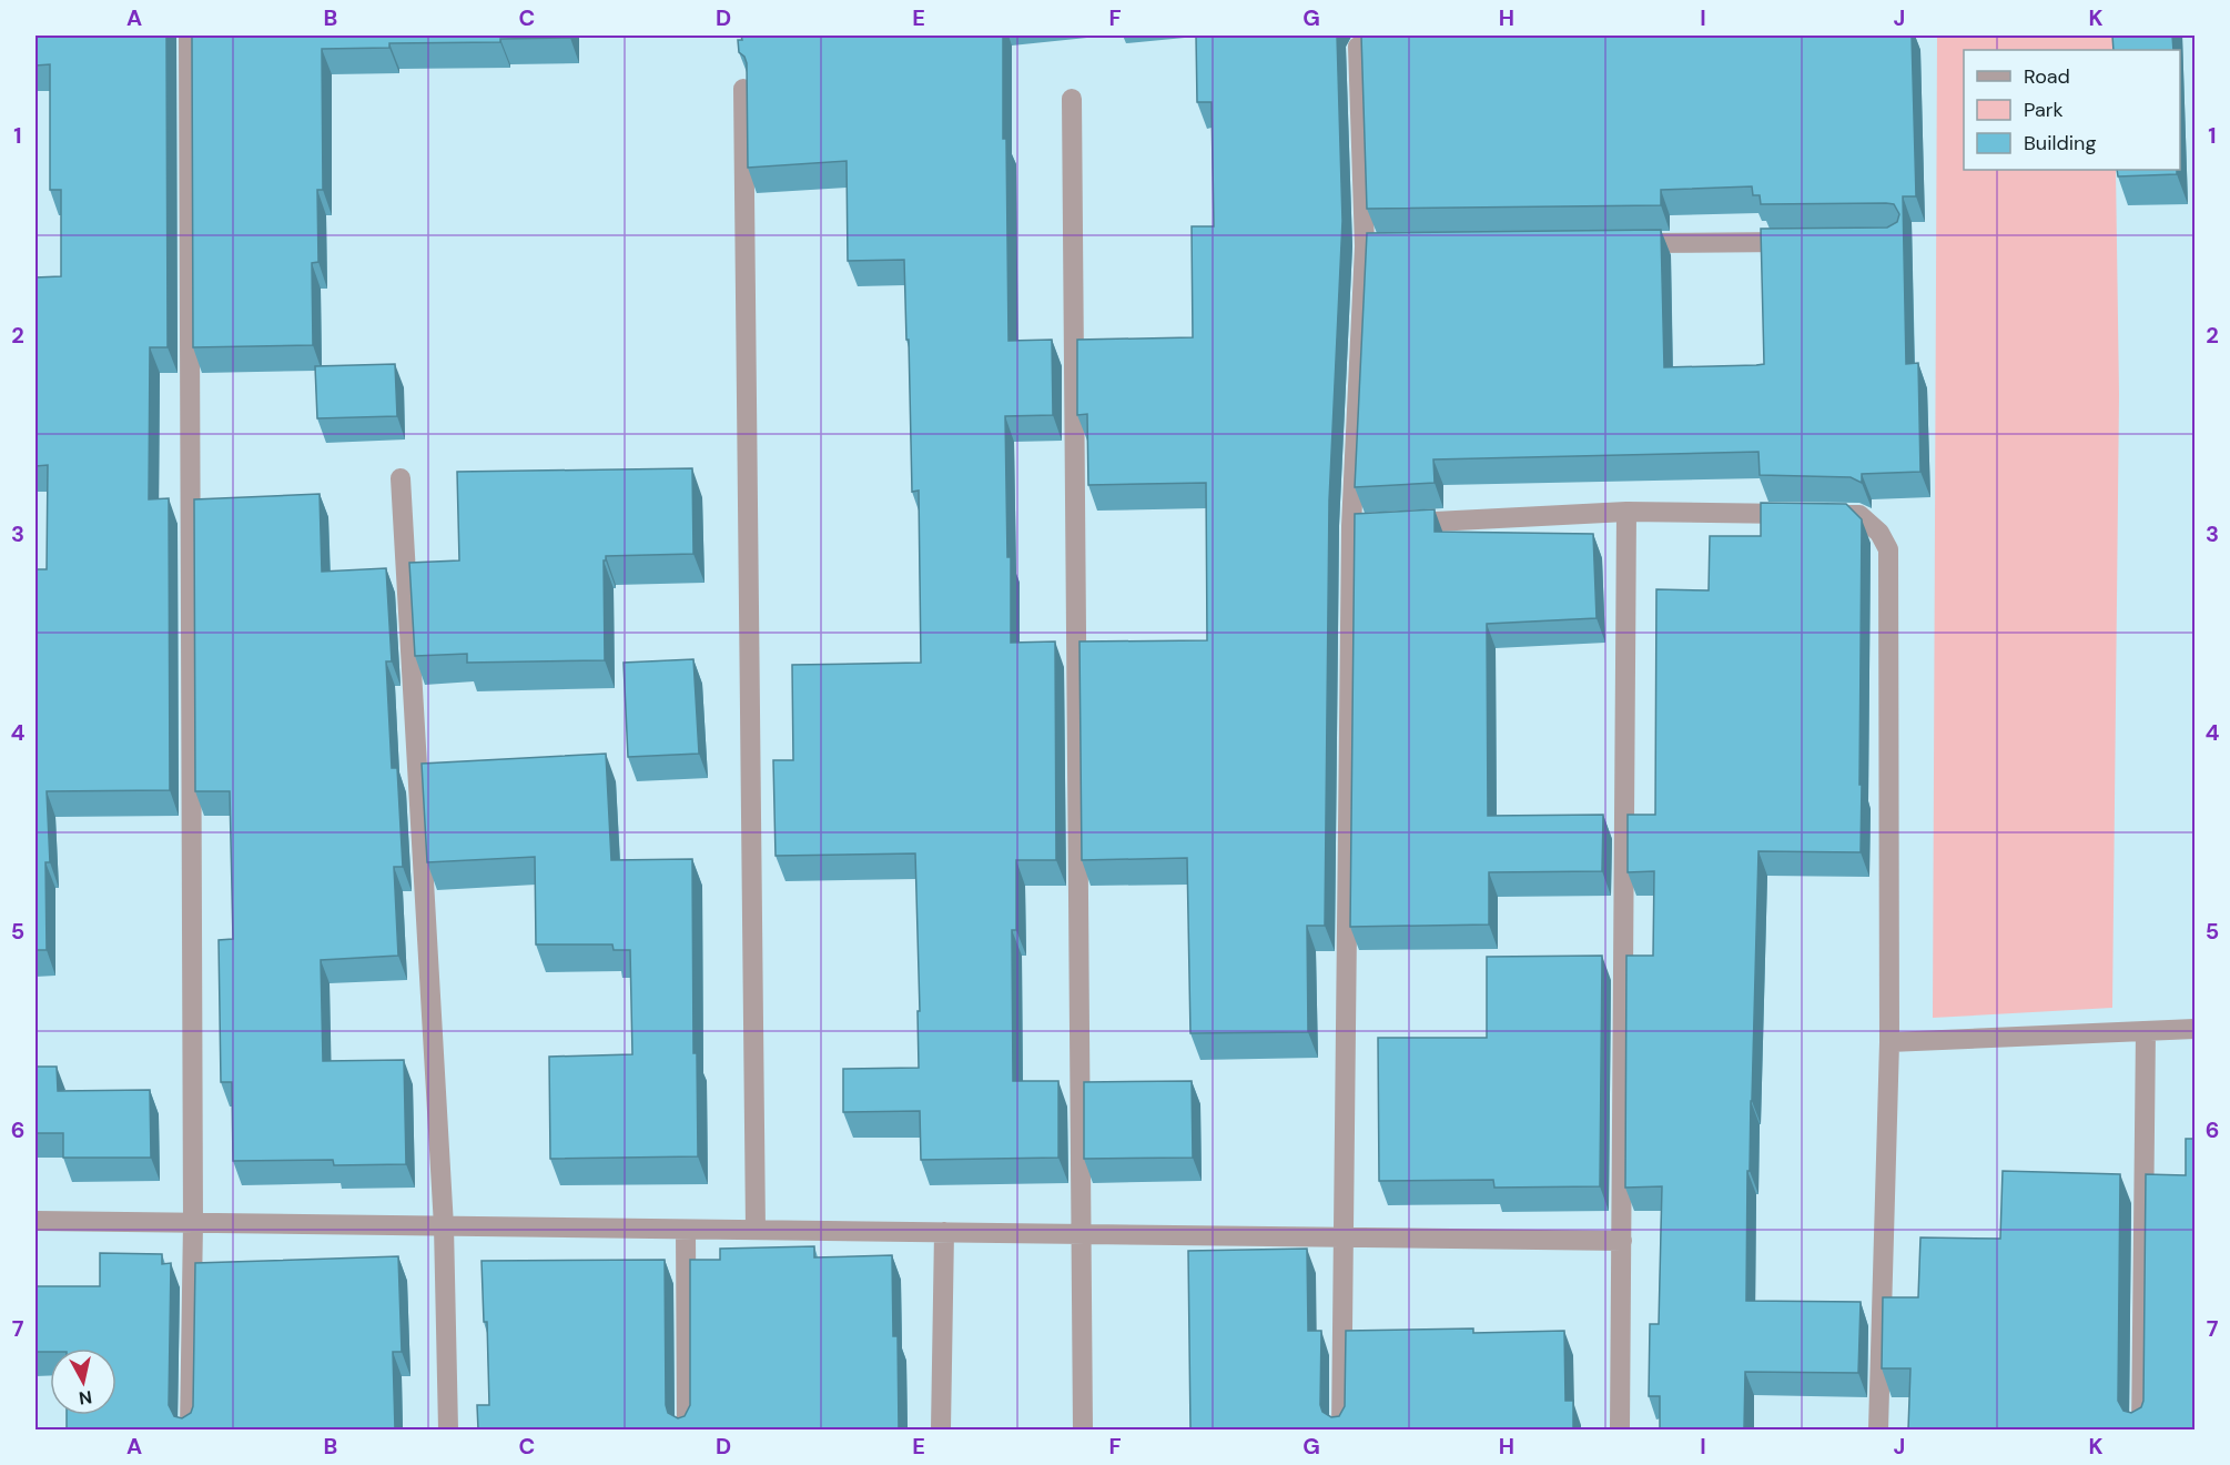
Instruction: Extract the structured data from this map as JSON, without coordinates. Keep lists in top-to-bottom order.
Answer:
{
  "legend": ["Road", "Park", "Building"],
  "north": "bottom",
  "grid": {
    "columns": [
      "A",
      "B",
      "C",
      "D",
      "E",
      "F",
      "G",
      "H",
      "I",
      "J",
      "K"
    ],
    "rows": [
      "1",
      "2",
      "3",
      "4",
      "5",
      "6",
      "7"
    ]
  }
}
